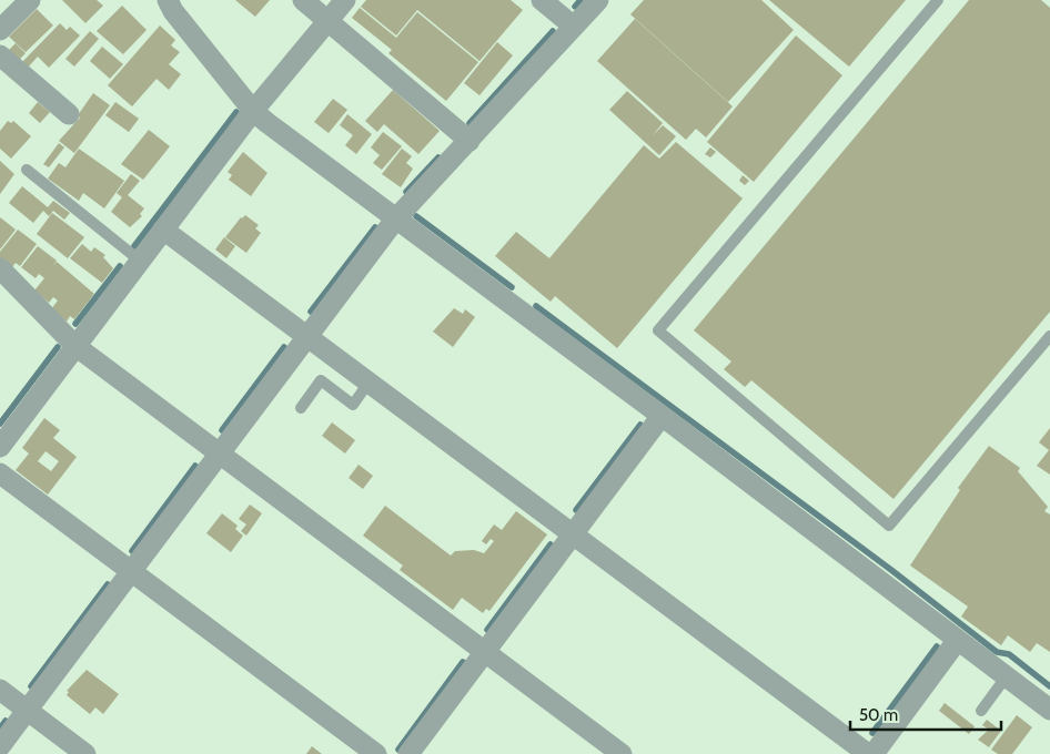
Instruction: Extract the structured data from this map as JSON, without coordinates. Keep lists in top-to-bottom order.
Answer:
{
  "scale_bar": "50 m"
}
